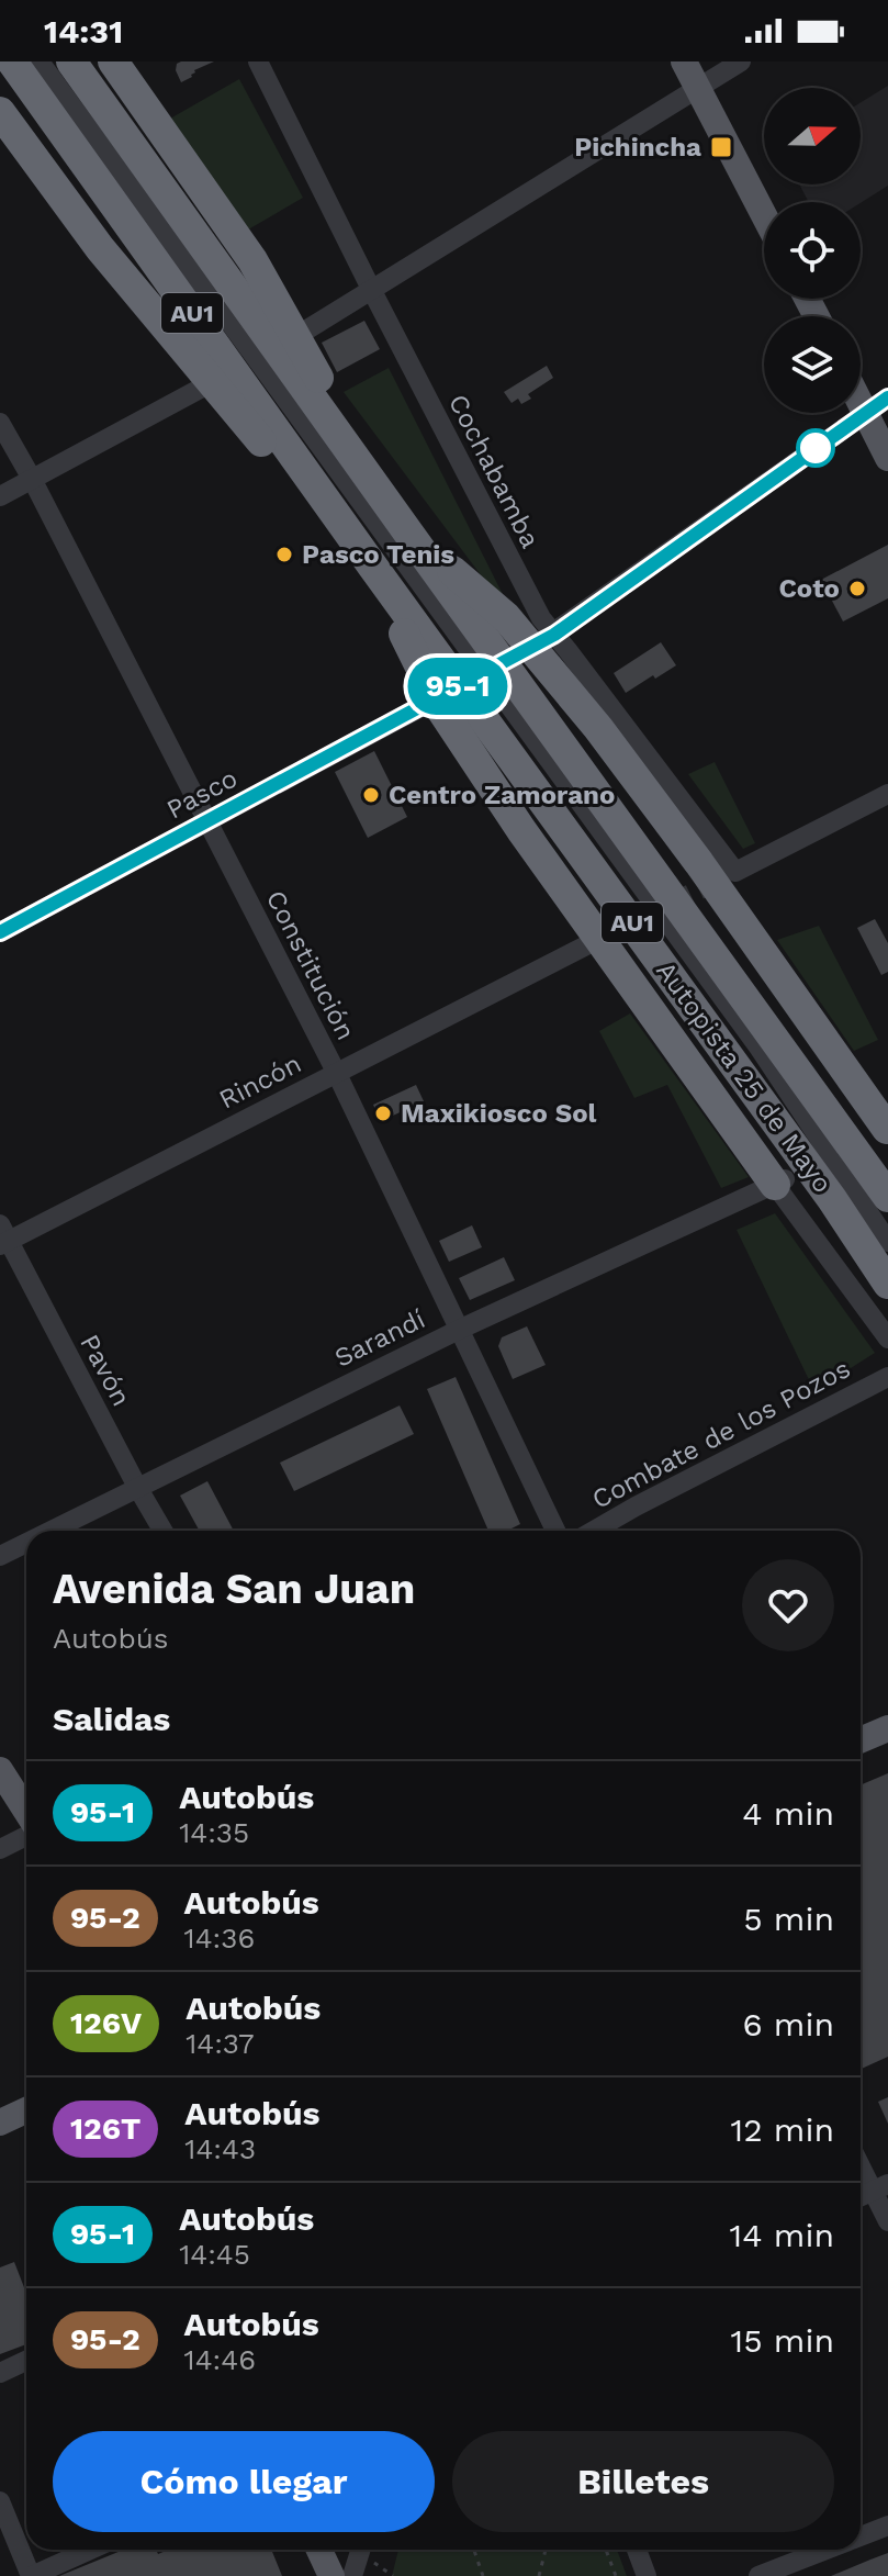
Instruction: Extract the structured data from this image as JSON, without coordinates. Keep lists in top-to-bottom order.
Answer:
{
  "streets": {
    "highway": ["AU1", "Autopista 25 de Mayo"],
    "street": [
      "Cochabamba",
      "Pasco",
      "Constitución",
      "Rincón",
      "Sarandí",
      "Pavón",
      "Combate de los Pozos"
    ]
  },
  "crossings": [
    ["Pasco", "Constitución"],
    ["Constitución", "Rincón"],
    ["Constitución", "Sarandí"],
    ["Rincón", "Pavón"],
    ["Sarandí", "Pavón"]
  ],
  "places": {
    "transit": ["Pichincha"],
    "other": [
      "Pasco Tenis",
      "Coto",
      "Centro Zamorano",
      "Maxikiosco Sol"
    ]
  },
  "lines": ["bus line 95-1"],
  "north": "right",
  "page": {
    "status": "14:31",
    "on_map": "95-1",
    "heading": [
      ["Avenida San Juan", "Autobús"],
      "Salidas"
    ],
    "list": [
      {
        "mark": "95-1",
        "name": "Autobús",
        "note": "14:35",
        "value": "4 min"
      },
      {
        "mark": "95-2",
        "name": "Autobús",
        "note": "14:36",
        "value": "5 min"
      },
      {
        "mark": "126V",
        "name": "Autobús",
        "note": "14:37",
        "value": "6 min"
      },
      {
        "mark": "126T",
        "name": "Autobús",
        "note": "14:43",
        "value": "12 min"
      },
      {
        "mark": "95-1",
        "name": "Autobús",
        "note": "14:45",
        "value": "14 min"
      },
      {
        "mark": "95-2",
        "name": "Autobús",
        "note": "14:46",
        "value": "15 min"
      }
    ],
    "buttons": ["Cómo llegar", "Billetes"]
  }
}
